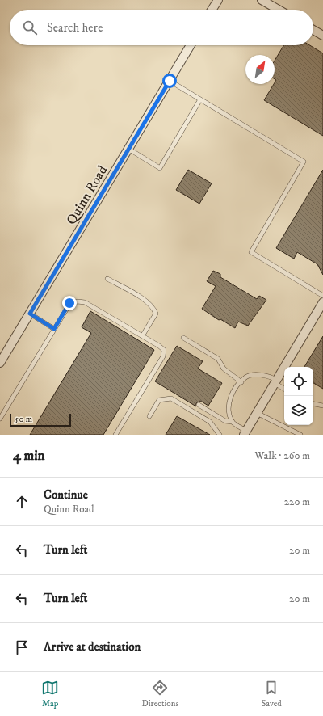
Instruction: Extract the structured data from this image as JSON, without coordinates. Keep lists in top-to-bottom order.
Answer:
{
  "streets": {
    "street": ["Quinn Road"]
  },
  "scale_bar": "50 m",
  "north": "top right",
  "page": {
    "search": "Search here",
    "scale": "50 m",
    "heading": ["4 min", "Walk · 260 m"],
    "list": [
      ["Continue", "Quinn Road", "220 m"],
      ["Turn left", "20 m"],
      ["Turn left", "20 m"],
      "Arrive at destination"
    ],
    "nav": ["Map", "Directions", "Saved"]
  }
}
